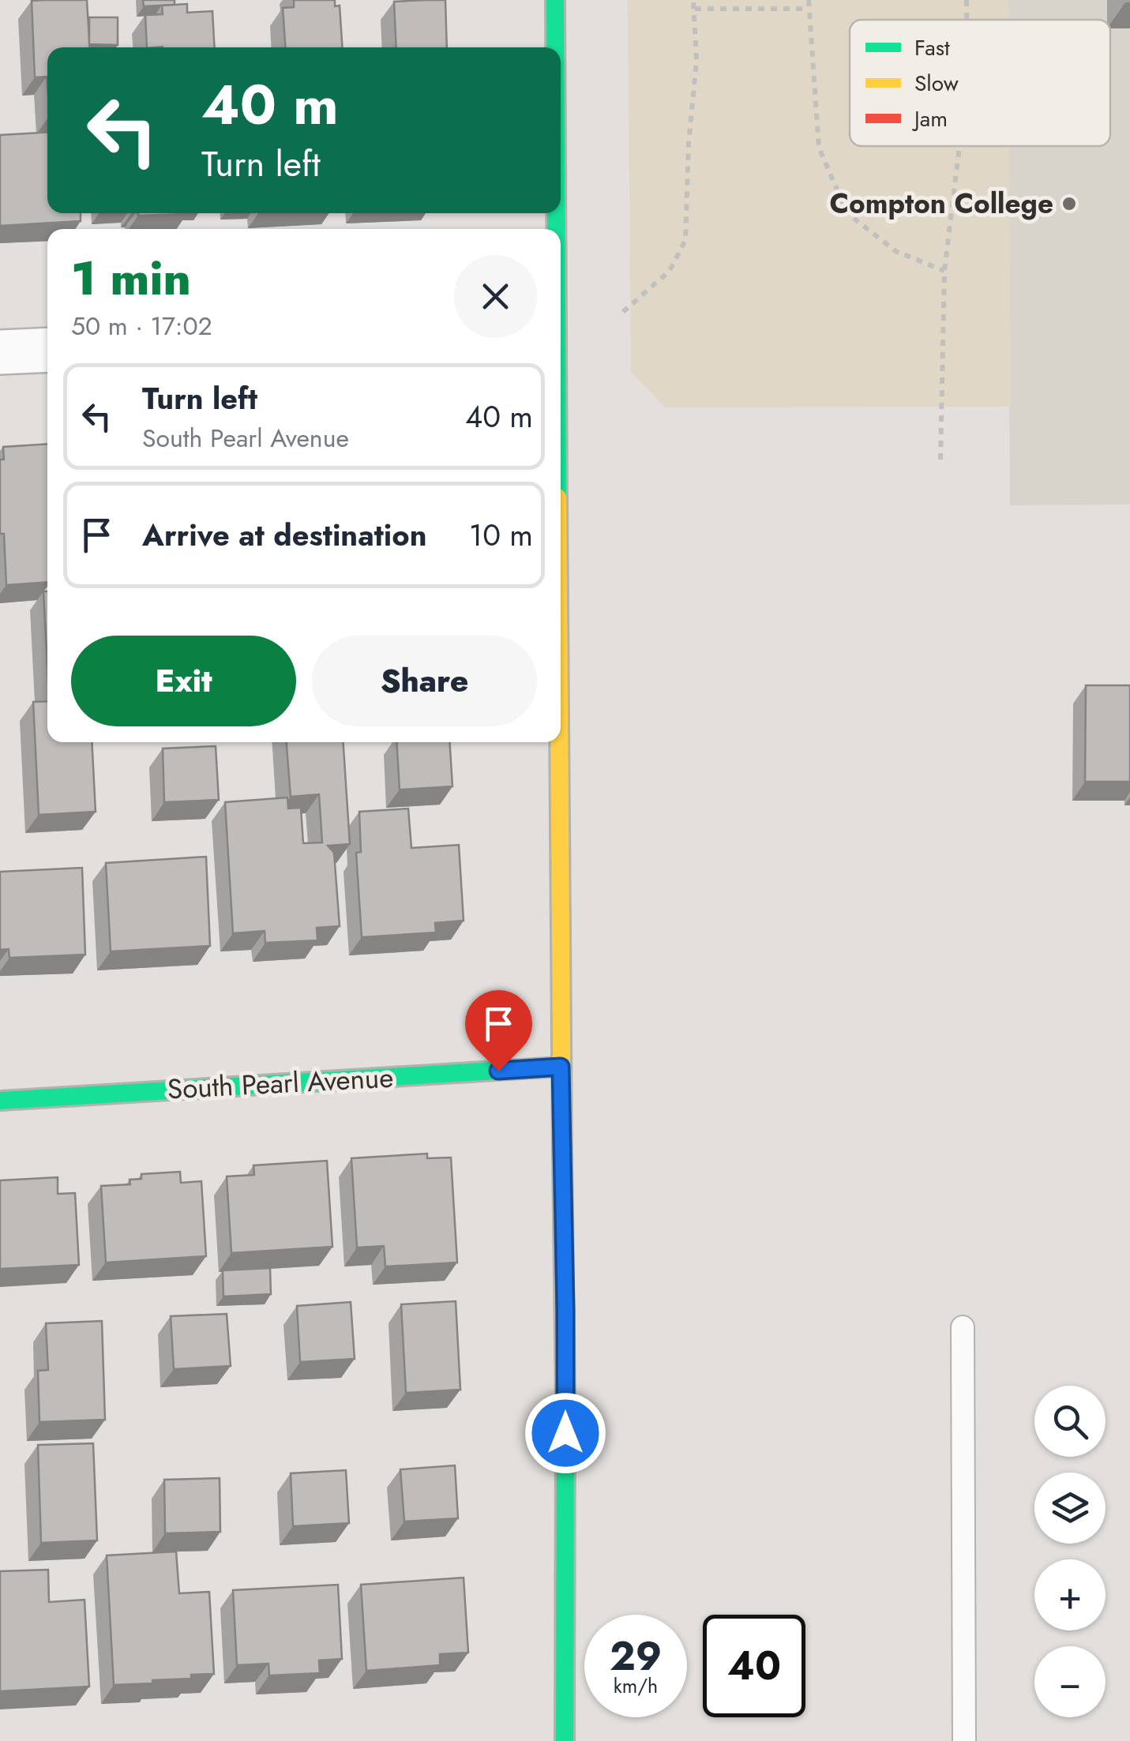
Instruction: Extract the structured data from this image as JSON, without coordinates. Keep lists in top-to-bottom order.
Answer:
{
  "streets": {
    "street": ["South Pearl Avenue"]
  },
  "places": ["Compton College"],
  "legend": ["Fast", "Slow", "Jam"],
  "page": {
    "turn": ["40 m", "Turn left"],
    "heading": ["1 min", "50 m · 17:02"],
    "list": [
      {
        "name": "Turn left",
        "note": "South Pearl Avenue",
        "value": "40 m"
      },
      {
        "name": "Arrive at destination",
        "value": "10 m"
      }
    ],
    "buttons": ["Exit", "Share"],
    "map_buttons": ["+", "−"],
    "speed": "29 km/h",
    "limit": "40"
  }
}
